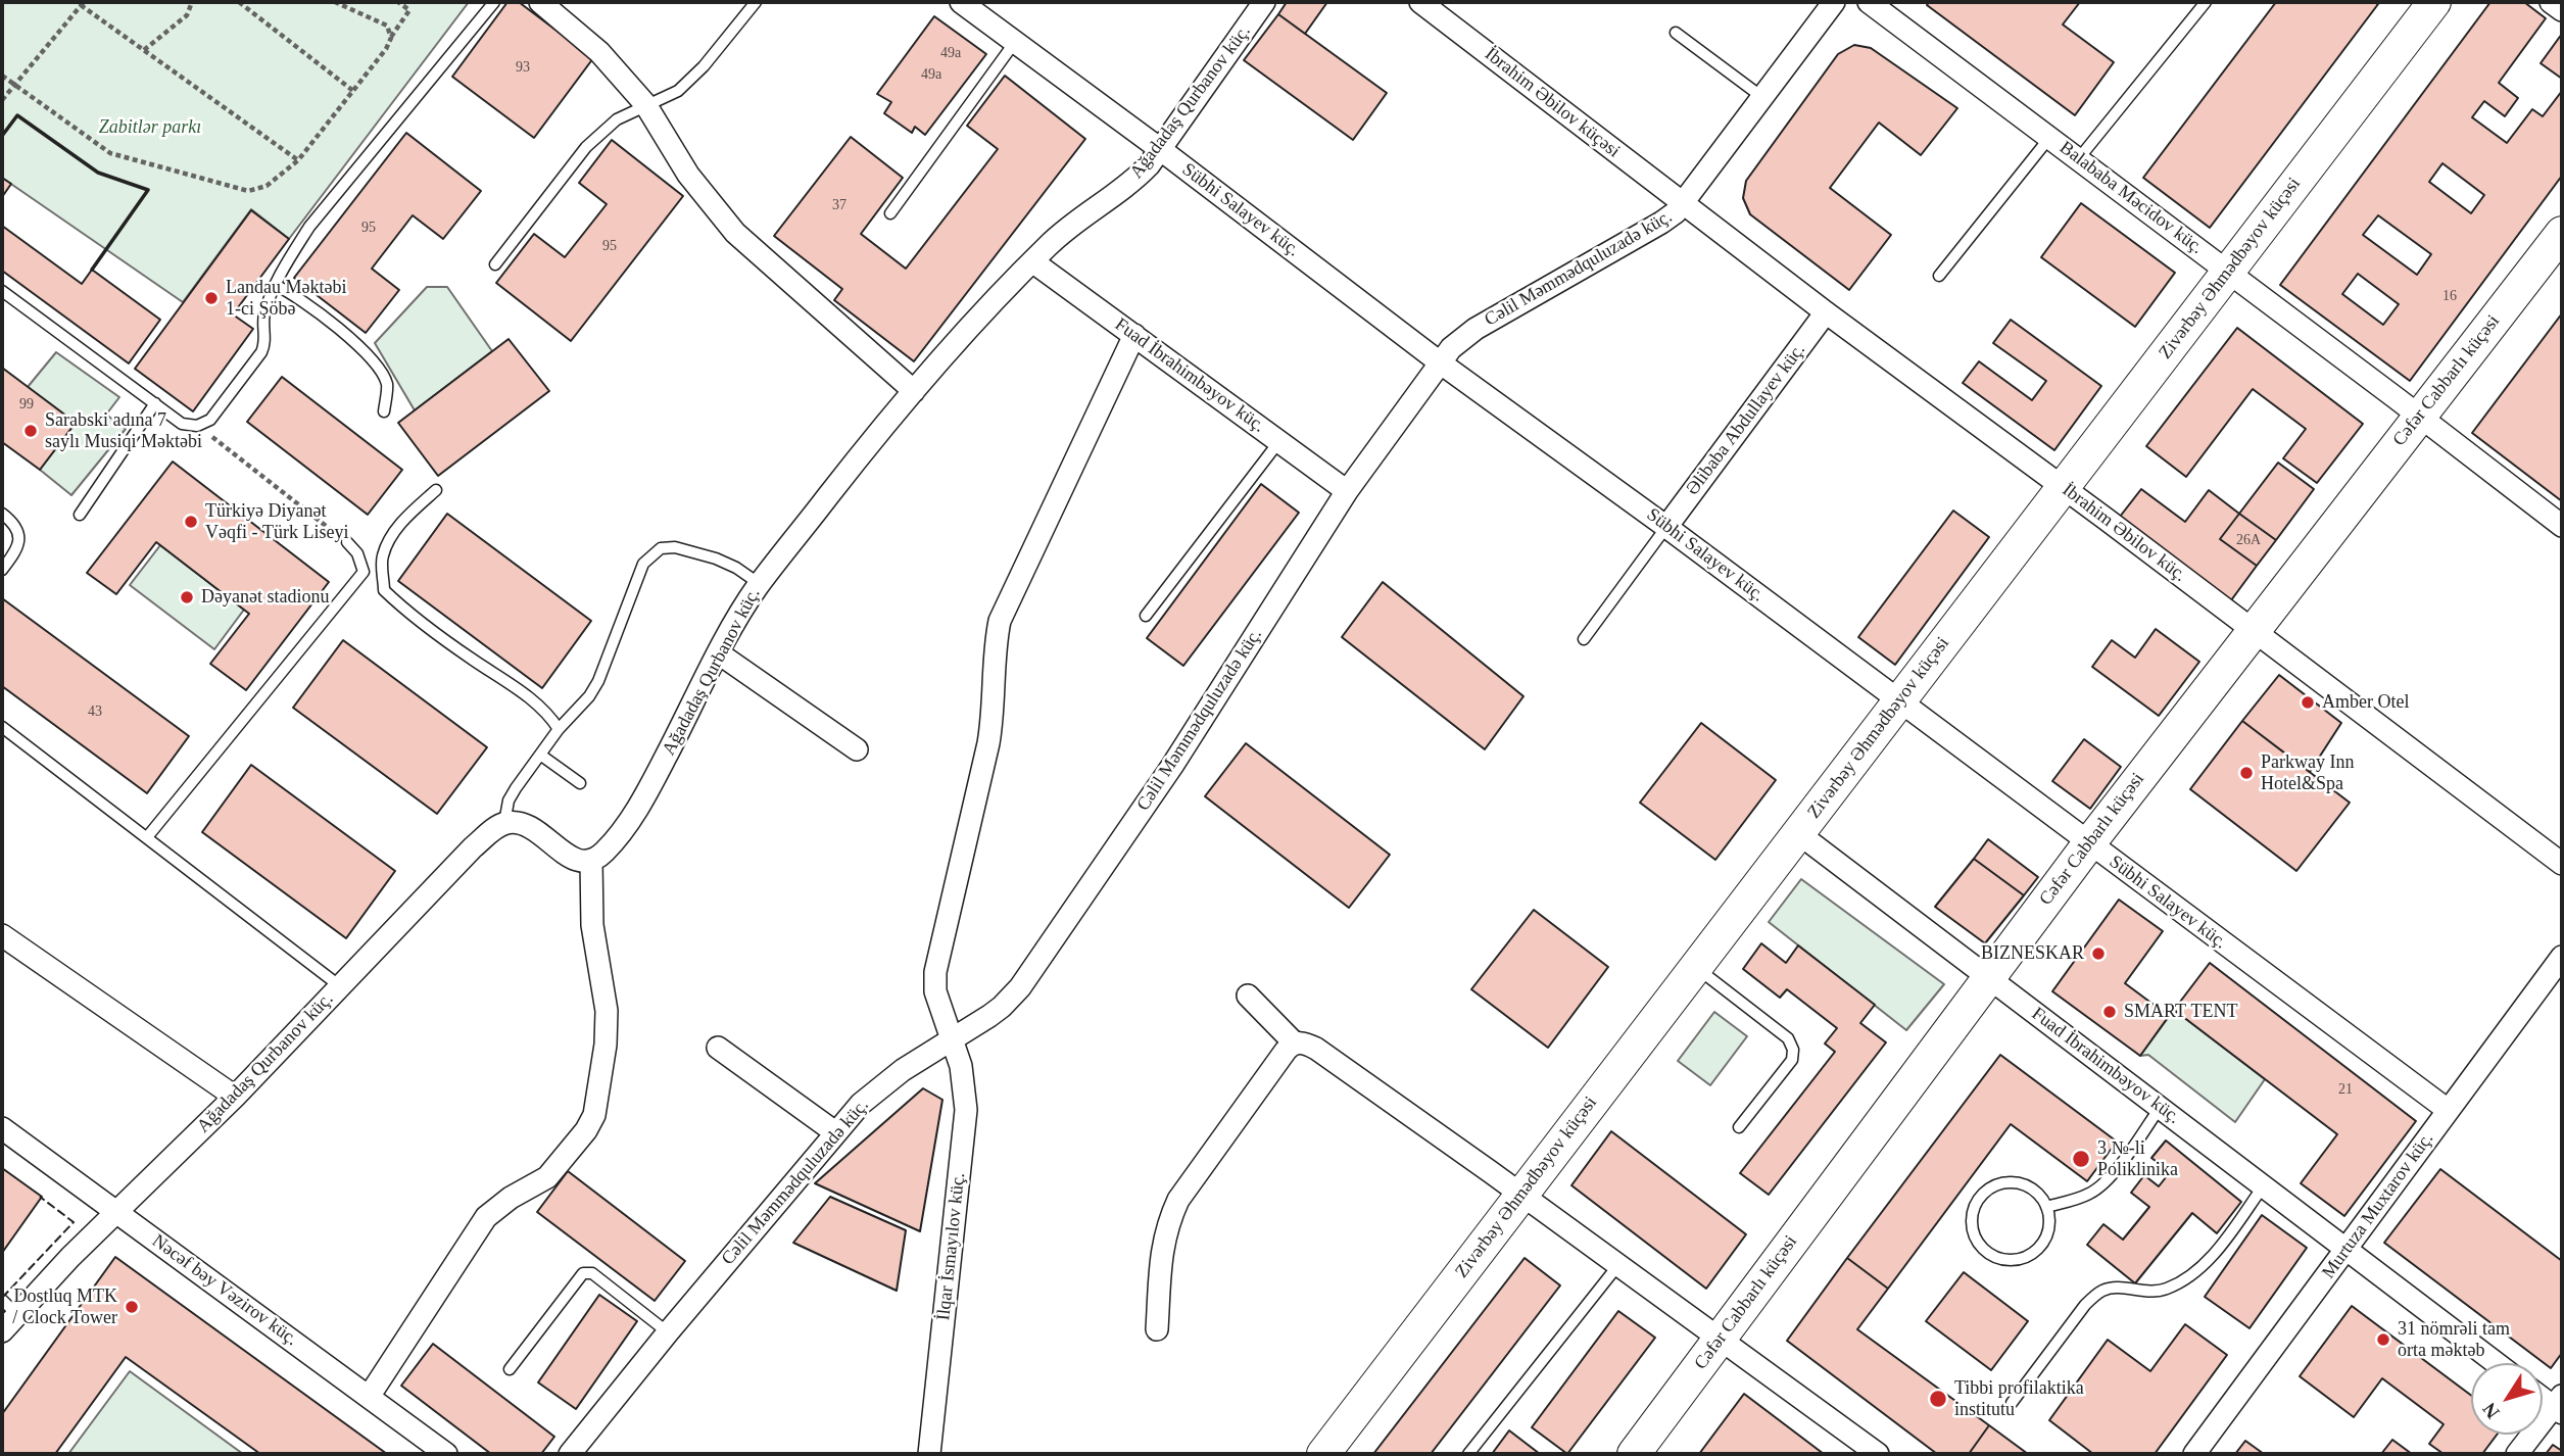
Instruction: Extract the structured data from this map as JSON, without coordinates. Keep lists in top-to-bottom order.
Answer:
{
  "streets": {
    "main road": ["Zivərbəy Əhmədbəyov küçəsi", "Cəfər Cabbarlı küçəsi"],
    "street": [
      "Ağadadaş Qurbanov küç.",
      "İbrahim Əbilov küçəsi",
      "Balababa Məcidov küç.",
      "Sübhi Salayev küç.",
      "Cəlil Məmmədquluzadə küç.",
      "Fuad İbrahimbəyov küç.",
      "Əlibaba Abdullayev küç.",
      "İbrahim Əbilov küç.",
      "Murtuza Muxtarov küç.",
      "İlqar İsmayılov küç.",
      "Nəcəf bəy Vəzirov küç."
    ]
  },
  "crossings": [
    ["Ağadadaş Qurbanov küç.", "Sübhi Salayev küç."],
    ["Ağadadaş Qurbanov küç.", "Fuad İbrahimbəyov küç."],
    ["Ağadadaş Qurbanov küç.", "Nəcəf bəy Vəzirov küç."],
    ["İbrahim Əbilov küçəsi", "Cəlil Məmmədquluzadə küç."],
    ["İbrahim Əbilov küçəsi", "İbrahim Əbilov küç."],
    ["Balababa Məcidov küç.", "Zivərbəy Əhmədbəyov küçəsi"],
    ["Balababa Məcidov küç.", "Cəfər Cabbarlı küçəsi"],
    ["Sübhi Salayev küç.", "Cəlil Məmmədquluzadə küç."],
    ["Sübhi Salayev küç.", "Zivərbəy Əhmədbəyov küçəsi"],
    ["Sübhi Salayev küç.", "Cəfər Cabbarlı küçəsi"],
    ["Sübhi Salayev küç.", "Əlibaba Abdullayev küç."],
    ["Sübhi Salayev küç.", "Murtuza Muxtarov küç."],
    ["Cəlil Məmmədquluzadə küç.", "Fuad İbrahimbəyov küç."],
    ["Cəlil Məmmədquluzadə küç.", "İbrahim Əbilov küç."],
    ["Cəlil Məmmədquluzadə küç.", "İlqar İsmayılov küç."],
    ["Zivərbəy Əhmədbəyov küçəsi", "Fuad İbrahimbəyov küç."],
    ["Zivərbəy Əhmədbəyov küçəsi", "İbrahim Əbilov küç."],
    ["Fuad İbrahimbəyov küç.", "Cəfər Cabbarlı küçəsi"],
    ["Fuad İbrahimbəyov küç.", "Murtuza Muxtarov küç."],
    ["Fuad İbrahimbəyov küç.", "İlqar İsmayılov küç."],
    ["Cəfər Cabbarlı küçəsi", "İbrahim Əbilov küç."],
    ["Əlibaba Abdullayev küç.", "İbrahim Əbilov küç."]
  ],
  "parks": ["Zabitlər parkı"],
  "places": [
    "Landau Məktəbi 1-ci Şöbə",
    "Sarabski adına 7 saylı Musiqi Məktəbi",
    "Türkiyə Diyanət Vəqfi - Türk Liseyi",
    "Dəyanət stadionu",
    "Amber Otel",
    "Parkway Inn Hotel&Spa",
    "BIZNESKAR",
    "SMART TENT",
    "3 №-li Poliklinika",
    "Dostluq MTK / Clock Tower",
    "31 nömrəli tam orta məktəb",
    "Tibbi profilaktika institutu"
  ],
  "house_numbers": [
    "49a",
    "93",
    "49a",
    "37",
    "95",
    "95",
    "16",
    "99",
    "26A",
    "43",
    "21"
  ],
  "north": "bottom left"
}
